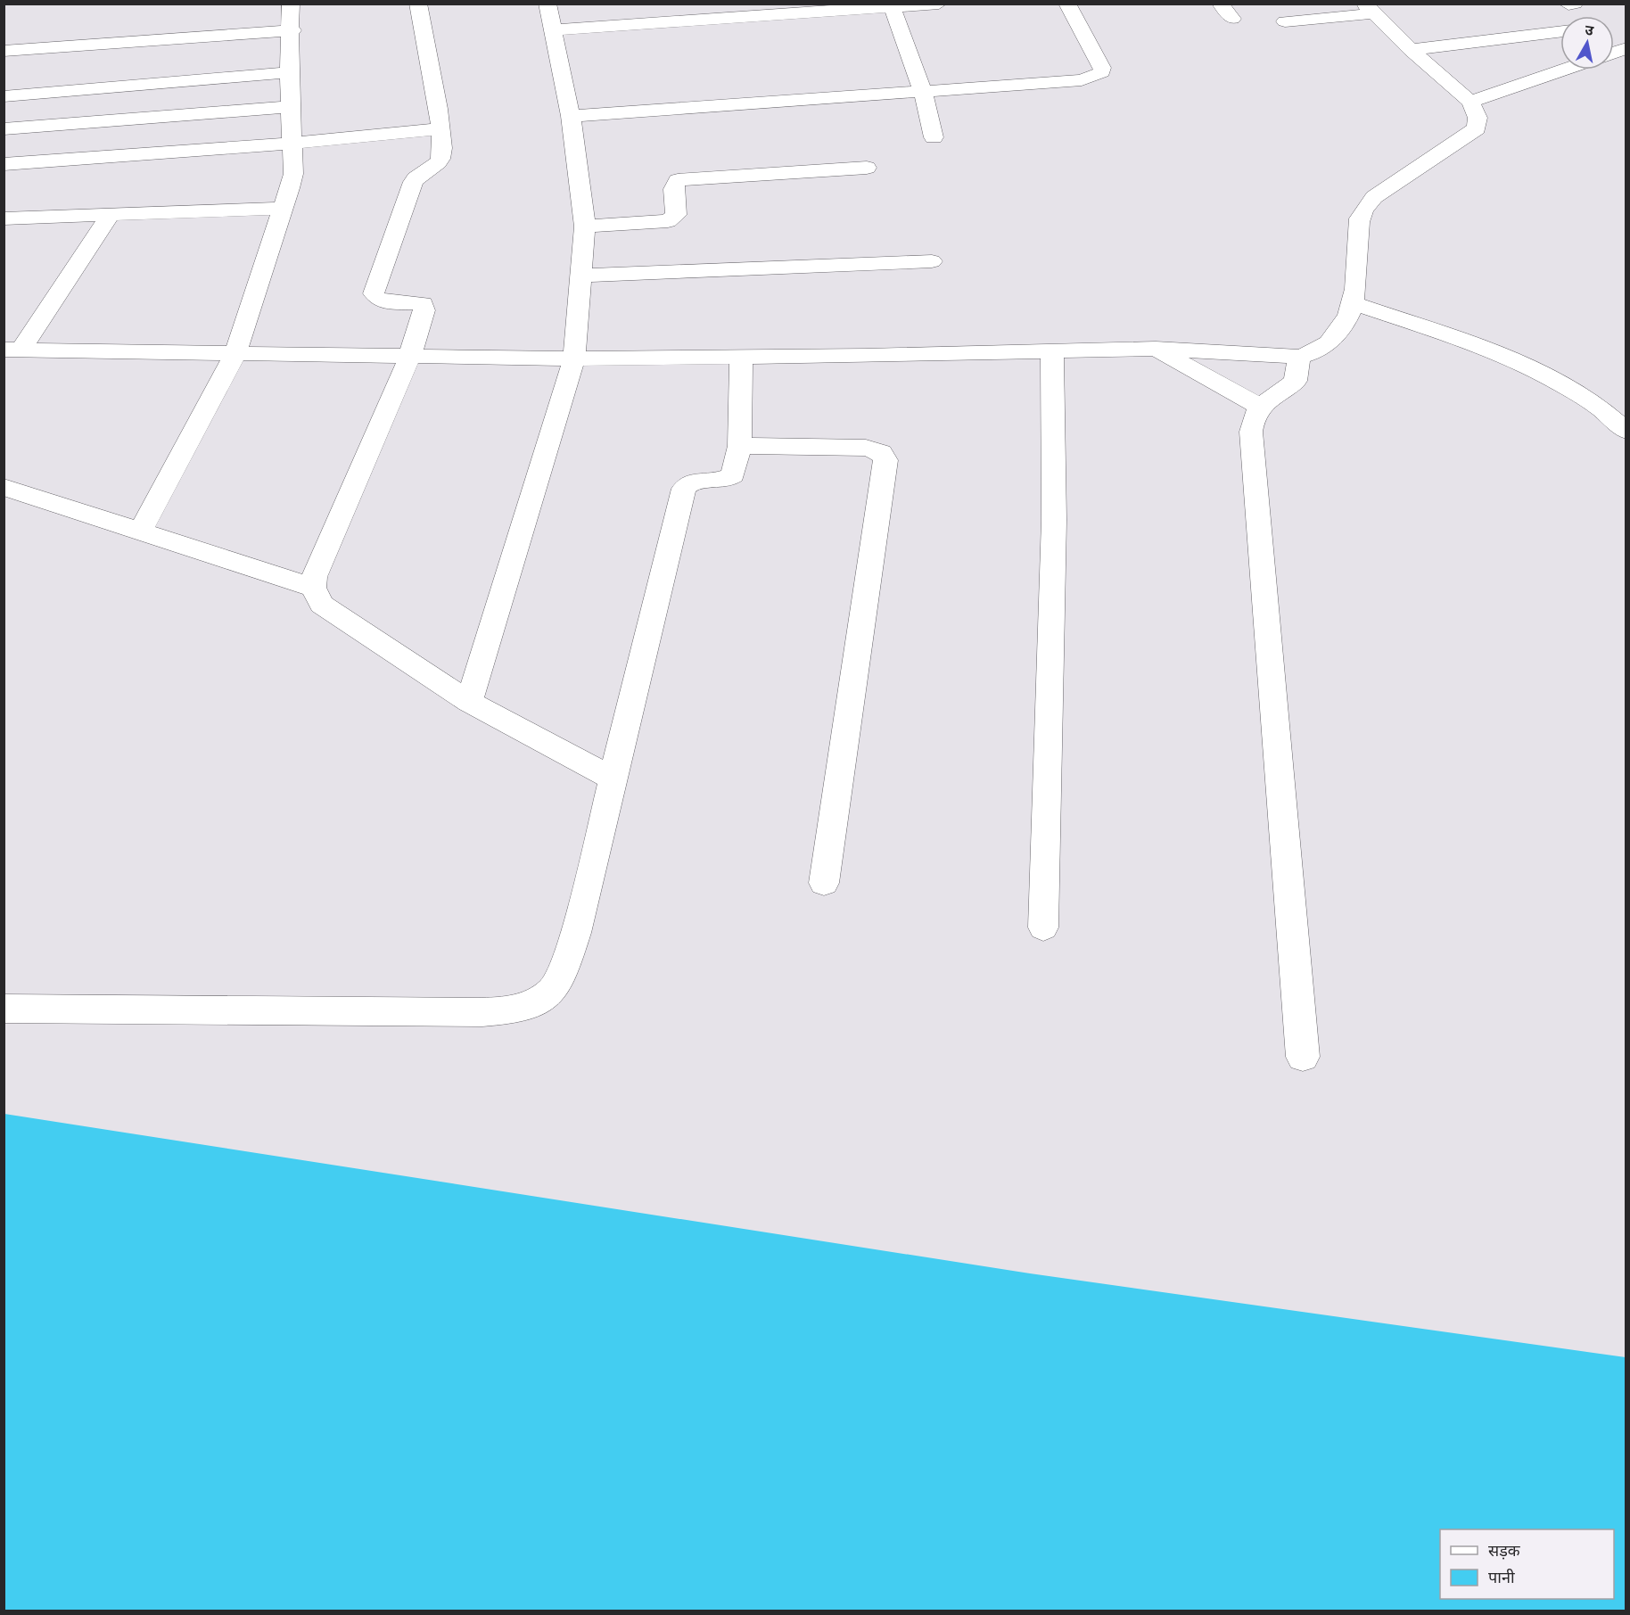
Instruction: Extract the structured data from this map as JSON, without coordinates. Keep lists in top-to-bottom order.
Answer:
{
  "legend": ["सड़क", "पानी"],
  "north": "top"
}
